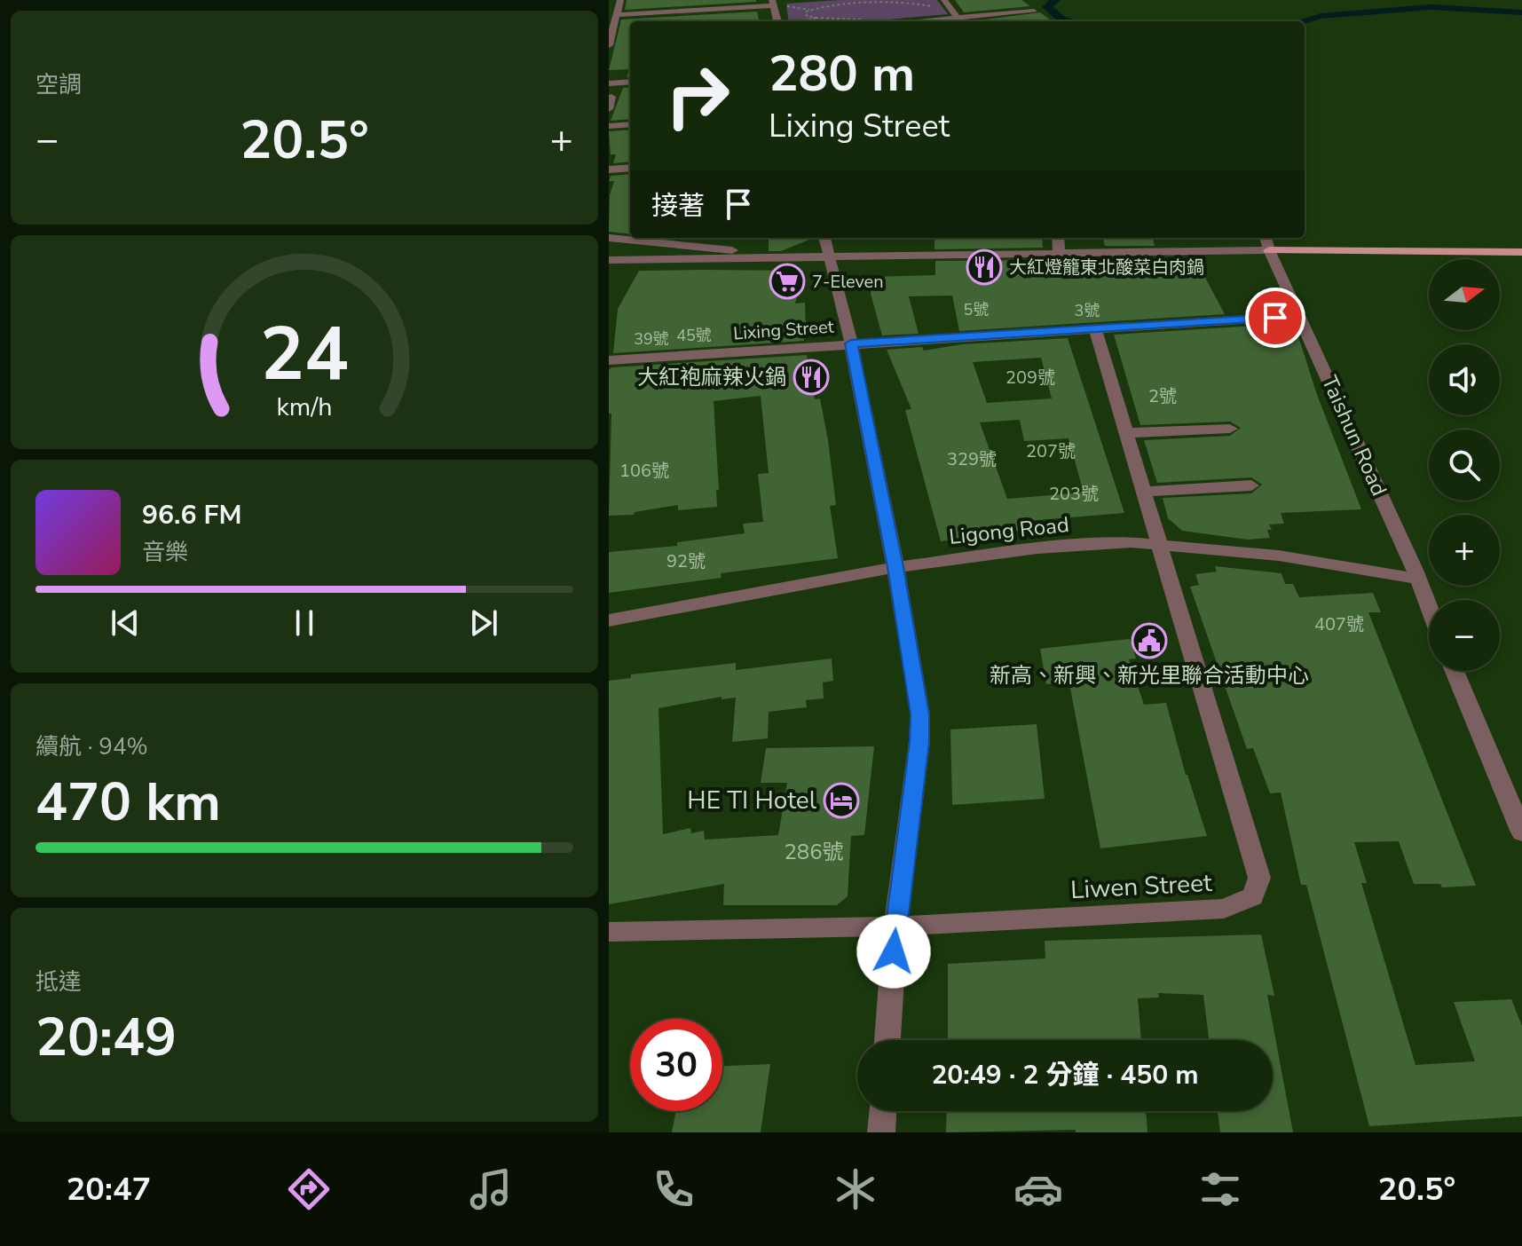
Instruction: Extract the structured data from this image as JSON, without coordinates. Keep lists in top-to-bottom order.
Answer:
{
  "streets": {
    "street": [
      "Lixing Street",
      "Taishun Road",
      "Ligong Road",
      "Liwen Street"
    ]
  },
  "crossings": [
    ["Lixing Street", "Taishun Road"],
    ["Lixing Street", "Liwen Street"],
    ["Taishun Road", "Ligong Road"],
    ["Ligong Road", "Liwen Street"]
  ],
  "places": {
    "restaurant": ["大紅燈籠東北酸菜白肉鍋", "大紅袍麻辣火鍋"],
    "supermarket": ["7-Eleven"],
    "public building": ["新高、新興、新光里聯合活動中心"],
    "hotel": ["HE TI Hotel"]
  },
  "house_numbers": [
    "5號",
    "3號",
    "45號",
    "39號",
    "209號",
    "2號",
    "207號",
    "329號",
    "106號",
    "203號",
    "92號",
    "407號",
    "286號"
  ],
  "north": "right",
  "page": {
    "tile": [
      "空調",
      ["續航 · 94%", "470 km"],
      ["抵達", "20:49"]
    ],
    "turn": ["280 m", "Lixing Street"],
    "heat": ["−", "20.5°", "+"],
    "then": "接著",
    "map_buttons": ["+", "−"],
    "song": ["96.6 FM", "音樂"],
    "limit": "30",
    "trip": "20:49 · 2 分鐘 · 450 m",
    "tabs": ["20:47", "20.5°"],
    "gauge": ["24", "km/h"]
  }
}
